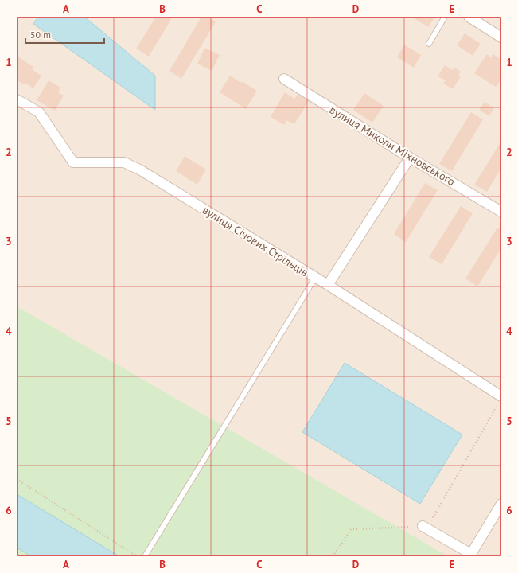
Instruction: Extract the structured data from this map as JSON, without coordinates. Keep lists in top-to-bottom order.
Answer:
{
  "streets": {
    "street": ["вулиця Миколи Міхновського", "вулиця Січових Стрільців"]
  },
  "scale_bar": "50 m",
  "grid": {
    "columns": [
      "A",
      "B",
      "C",
      "D",
      "E"
    ],
    "rows": [
      "1",
      "2",
      "3",
      "4",
      "5",
      "6"
    ]
  }
}
